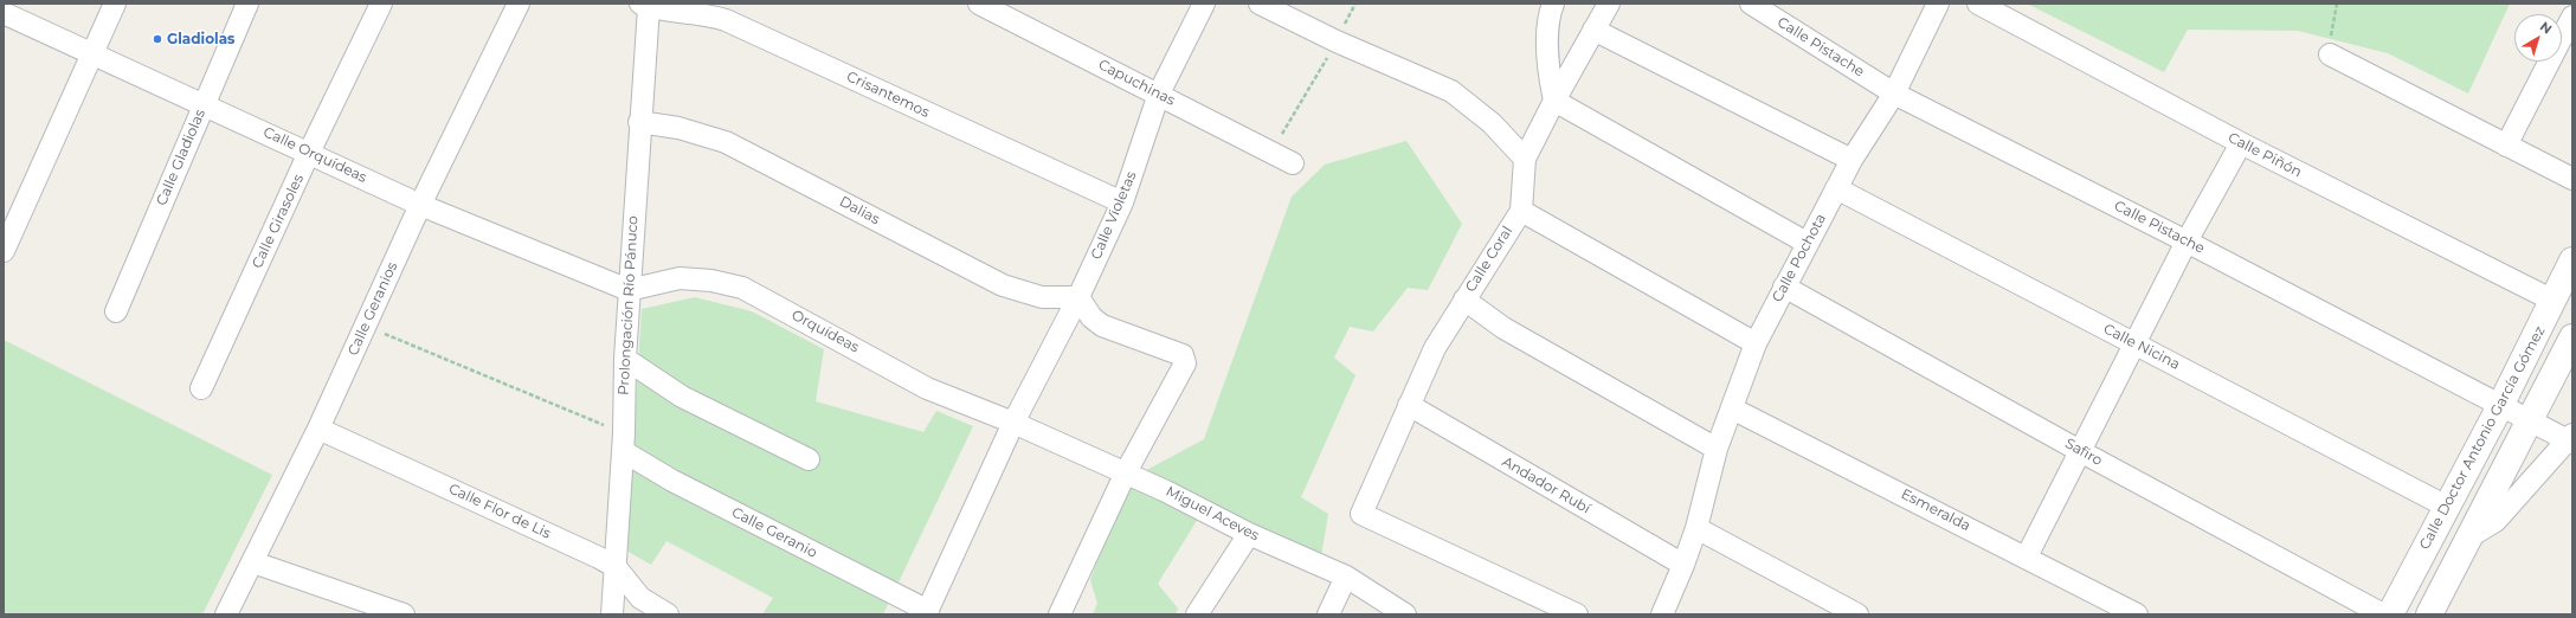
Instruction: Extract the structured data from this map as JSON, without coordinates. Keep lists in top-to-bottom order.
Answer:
{
  "streets": {
    "street": [
      "Calle Pistache",
      "Capuchinas",
      "Crisantemos",
      "Calle Orquídeas",
      "Calle Piñón",
      "Calle Gladiolas",
      "Dalias",
      "Calle Violetas",
      "Calle Girasoles",
      "Calle Pochota",
      "Calle Coral",
      "Prolongación Río Pánuco",
      "Calle Geranios",
      "Orquídeas",
      "Calle Nicina",
      "Calle Doctor Antonio García Gómez",
      "Safiro",
      "Andador Rubí",
      "Esmeralda",
      "Calle Flor de Lis",
      "Miguel Aceves",
      "Calle Geranio"
    ]
  },
  "crossings": [
    ["Calle Pistache", "Calle Pochota"],
    ["Calle Pistache", "Calle Doctor Antonio García Gómez"],
    ["Capuchinas", "Calle Violetas"],
    ["Crisantemos", "Calle Violetas"],
    ["Crisantemos", "Prolongación Río Pánuco"],
    ["Calle Orquídeas", "Calle Gladiolas"],
    ["Calle Orquídeas", "Calle Girasoles"],
    ["Calle Orquídeas", "Prolongación Río Pánuco"],
    ["Calle Orquídeas", "Calle Geranios"],
    ["Calle Orquídeas", "Orquídeas"],
    ["Calle Piñón", "Calle Doctor Antonio García Gómez"],
    ["Dalias", "Calle Violetas"],
    ["Dalias", "Prolongación Río Pánuco"],
    ["Calle Violetas", "Orquídeas"],
    ["Calle Violetas", "Miguel Aceves"],
    ["Calle Violetas", "Calle Geranio"],
    ["Calle Pochota", "Calle Nicina"],
    ["Calle Pochota", "Safiro"],
    ["Calle Pochota", "Andador Rubí"],
    ["Calle Pochota", "Esmeralda"],
    ["Calle Coral", "Andador Rubí"],
    ["Prolongación Río Pánuco", "Orquídeas"],
    ["Prolongación Río Pánuco", "Calle Flor de Lis"],
    ["Prolongación Río Pánuco", "Calle Geranio"],
    ["Calle Geranios", "Calle Flor de Lis"],
    ["Orquídeas", "Miguel Aceves"],
    ["Calle Nicina", "Calle Doctor Antonio García Gómez"]
  ],
  "places": ["Gladiolas"],
  "north": "top right"
}
